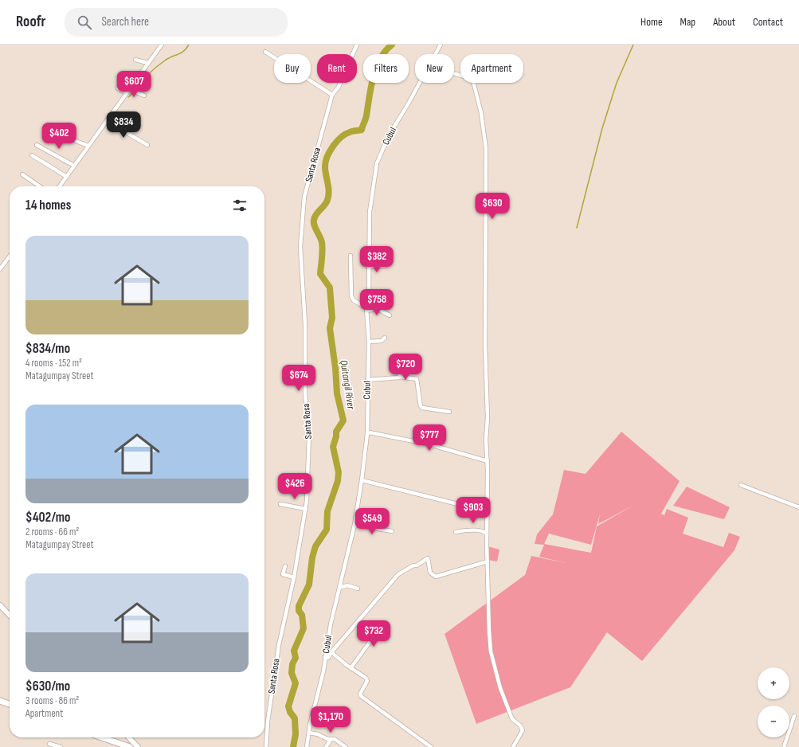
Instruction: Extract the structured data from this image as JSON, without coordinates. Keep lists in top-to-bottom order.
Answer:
{
  "streets": {
    "street": ["Cubul", "Santa Rosa"]
  },
  "water": ["Quitangil River"],
  "page": {
    "header": "Roofr",
    "search": "Search here",
    "nav": [
      "Home",
      "Map",
      "About",
      "Contact"
    ],
    "chip": [
      "Buy",
      "Rent",
      "Filters",
      "New",
      "Apartment"
    ],
    "price": [
      "$607",
      "$834",
      "$402",
      "$630",
      "$382",
      "$758",
      "$720",
      "$674",
      "$777",
      "$426",
      "$903",
      "$549",
      "$732",
      "$1,170"
    ],
    "heading": "14 homes",
    "list": [
      {
        "name": "$834/mo",
        "note": "4 rooms · 152 m² · Matagumpay Street"
      },
      {
        "name": "$402/mo",
        "note": "2 rooms · 66 m² · Matagumpay Street"
      },
      {
        "name": "$630/mo",
        "note": "3 rooms · 86 m² · Apartment"
      }
    ],
    "map_buttons": ["+", "−"]
  }
}
